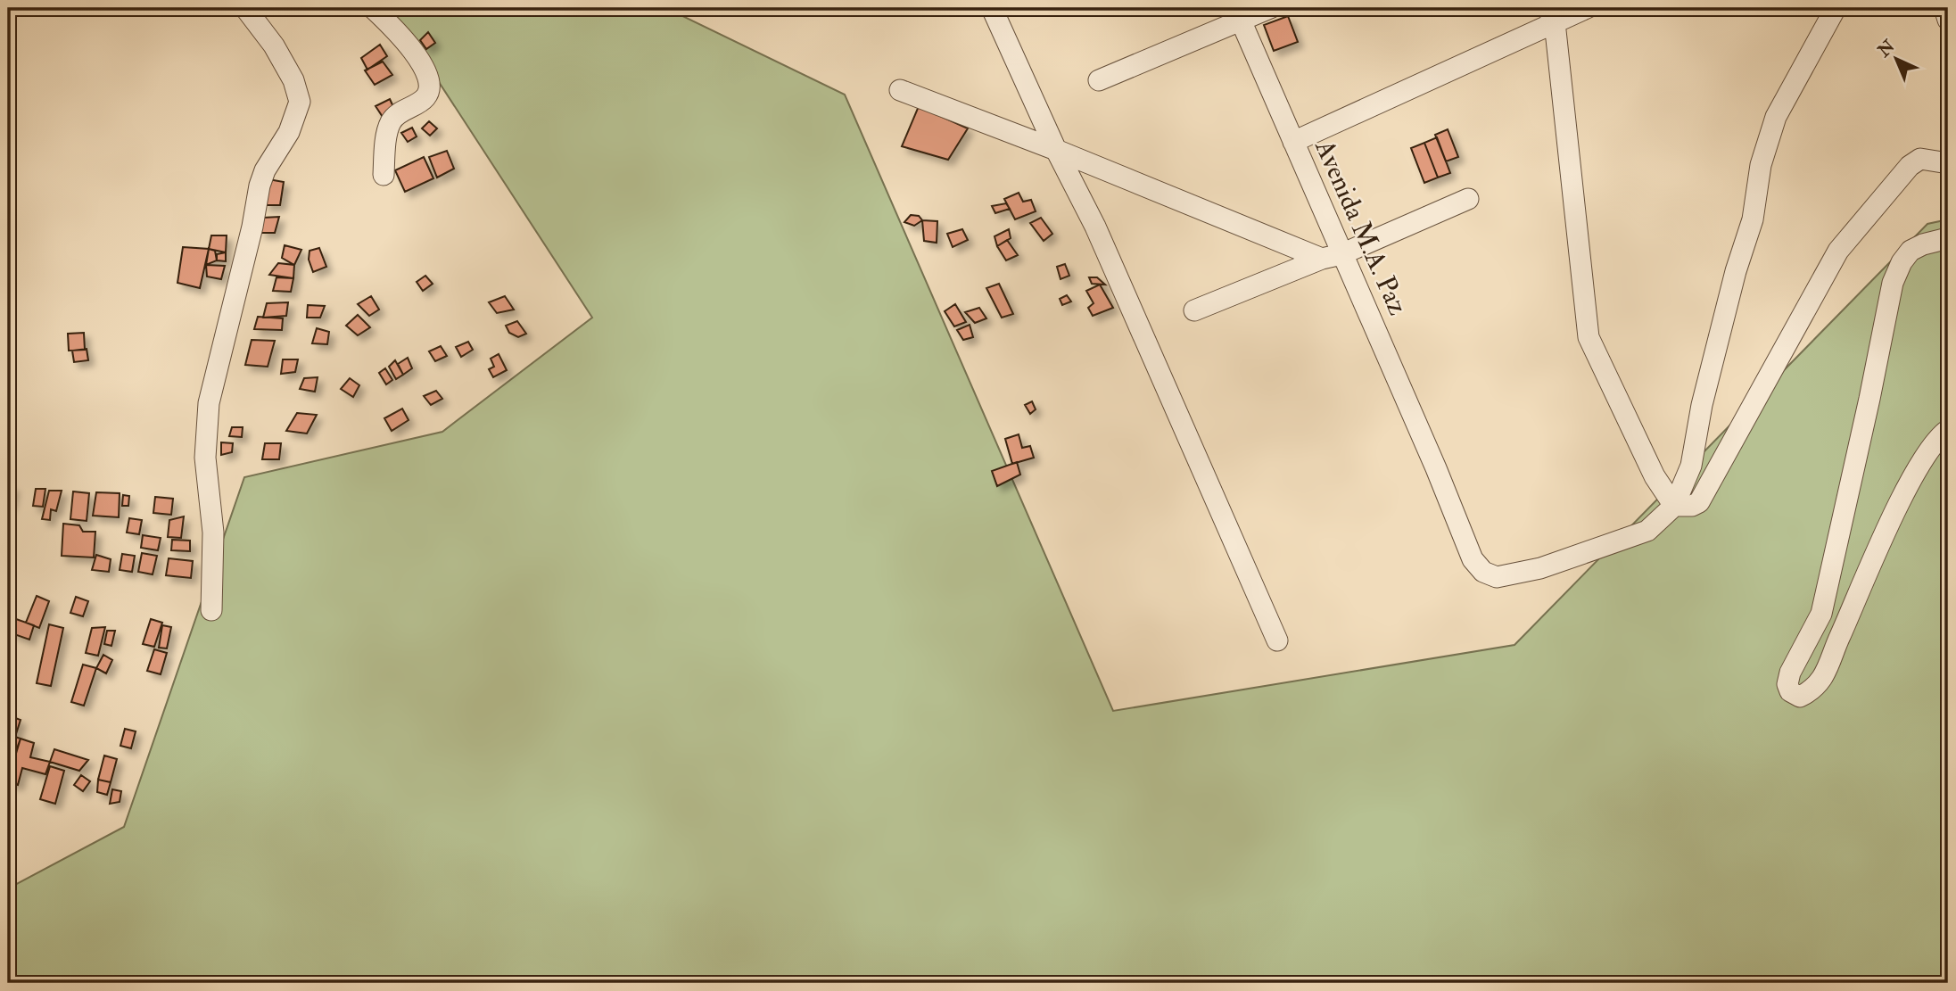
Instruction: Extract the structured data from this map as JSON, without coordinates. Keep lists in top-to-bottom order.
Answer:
{
  "streets": {
    "street": ["Avenida M.A. Paz"]
  },
  "north": "top left"
}
